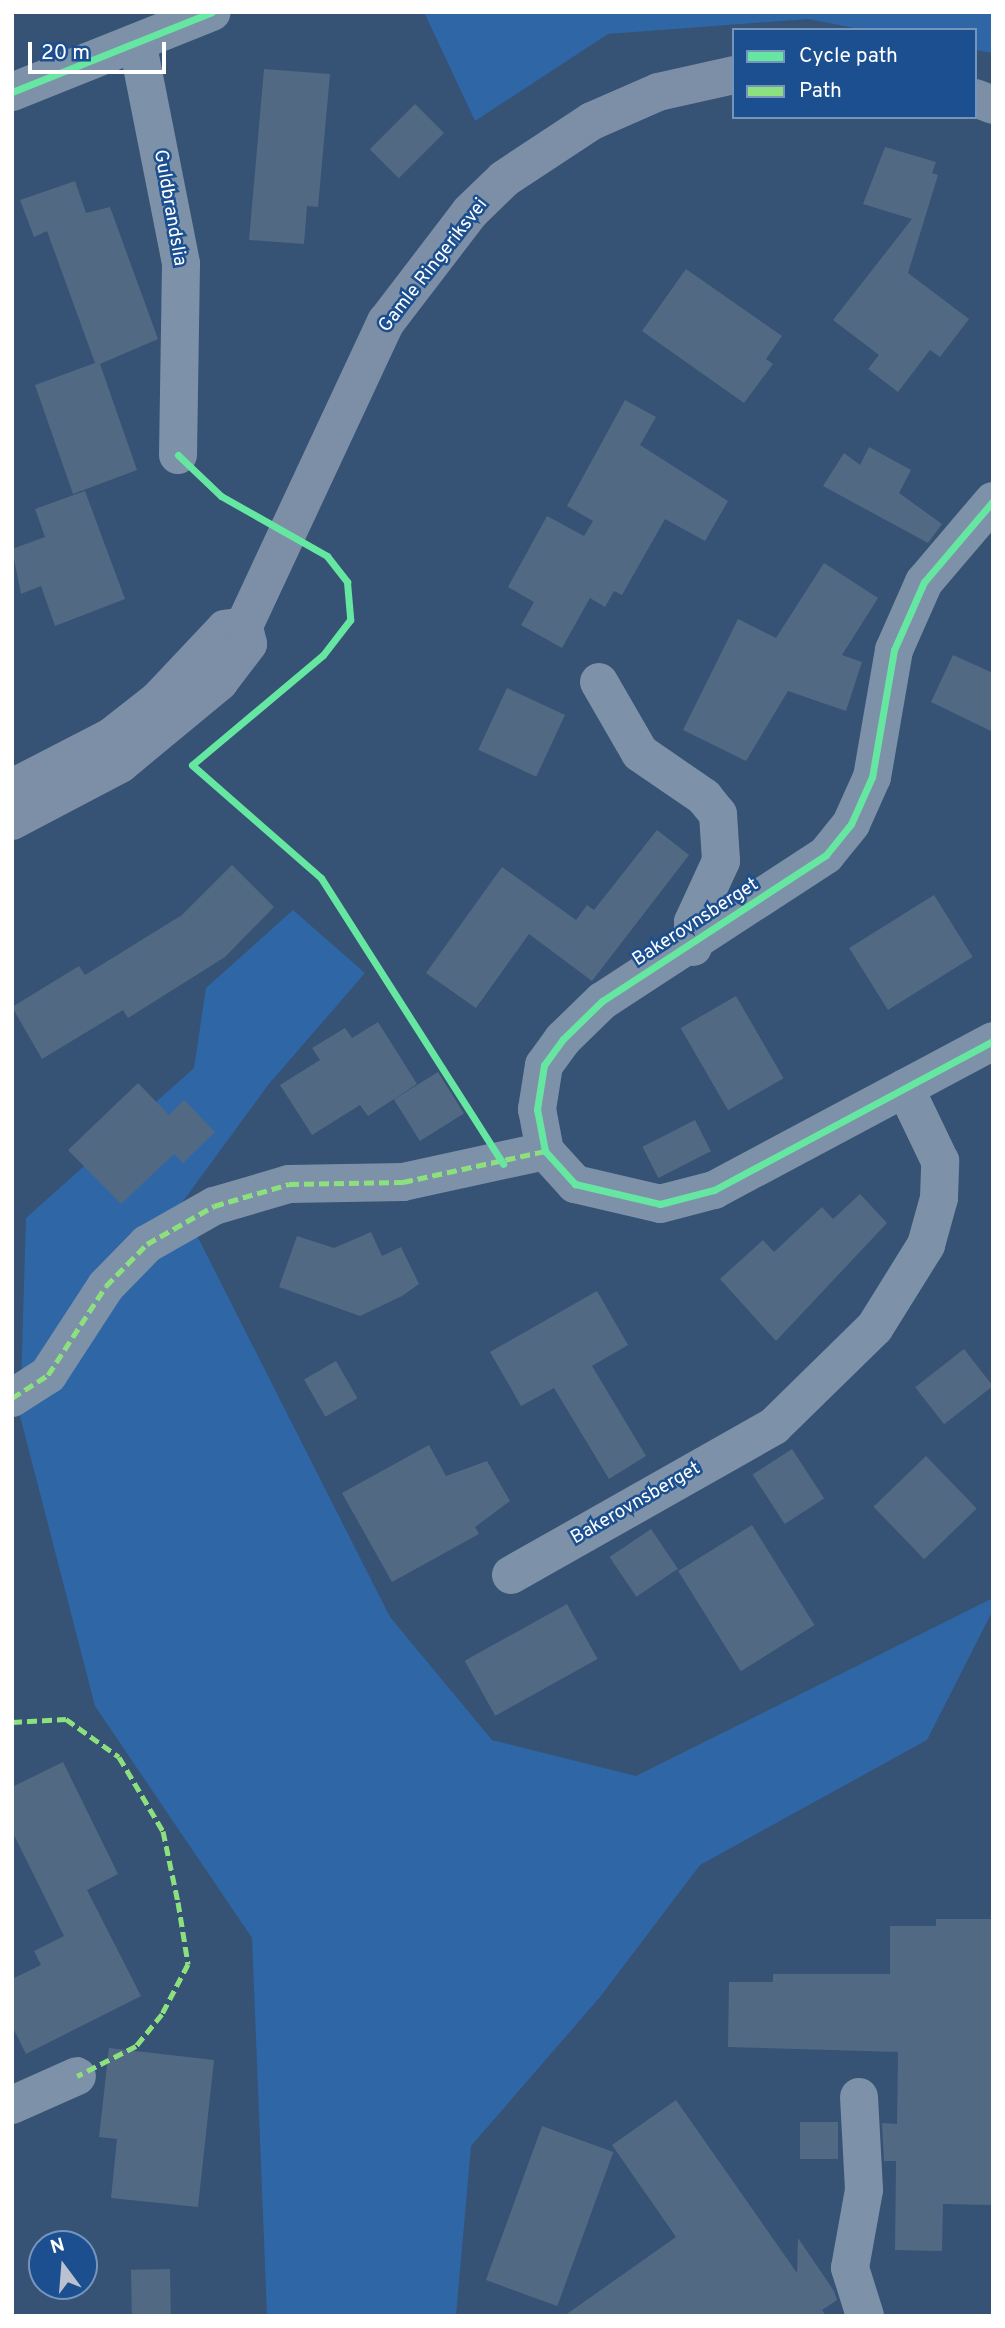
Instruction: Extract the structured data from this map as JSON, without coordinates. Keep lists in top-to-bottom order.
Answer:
{
  "streets": {
    "main road": ["Gamle Ringeriksvei"],
    "street": ["Guldbrandslia", "Bakerovnsberget"]
  },
  "legend": ["Cycle path", "Path"],
  "scale_bar": "20 m",
  "north": "top"
}
